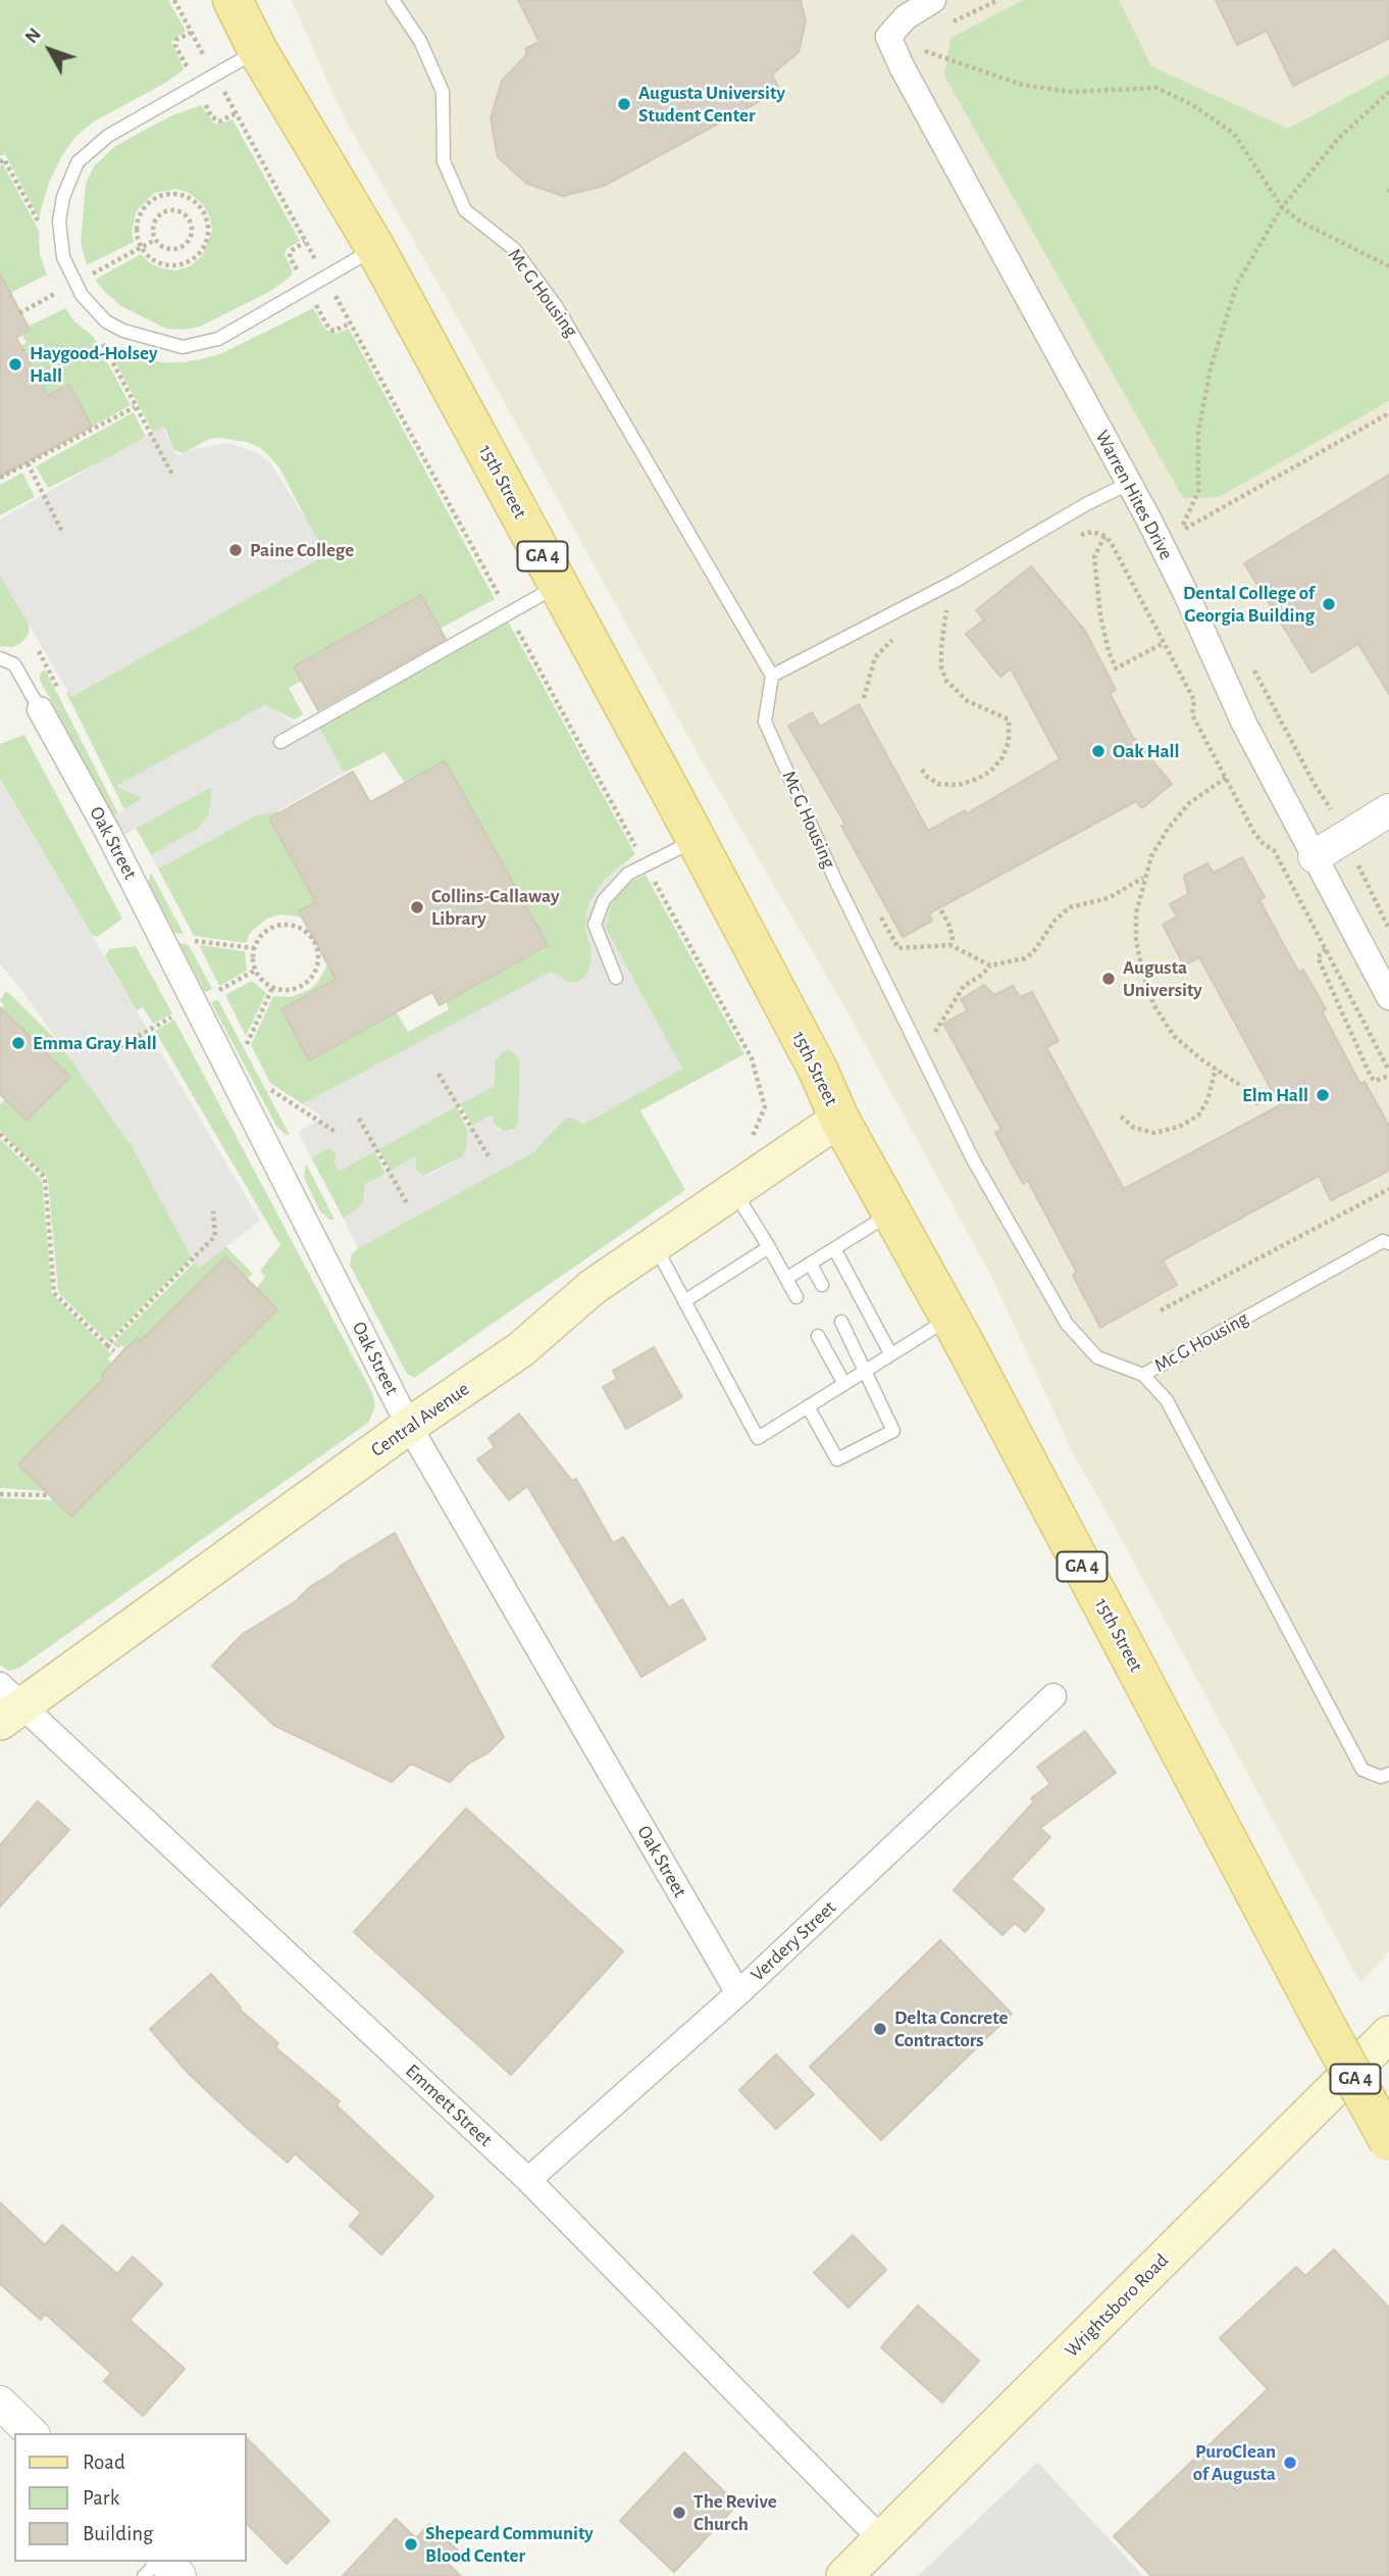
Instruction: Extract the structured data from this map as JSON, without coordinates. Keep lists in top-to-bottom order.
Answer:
{
  "streets": {
    "main road": [
      "15th Street",
      "GA 4",
      "Central Avenue",
      "Wrightsboro Road"
    ],
    "street": [
      "Warren Hites Drive",
      "Oak Street",
      "Verdery Street",
      "Emmett Street"
    ],
    "lane": ["Mc G Housing"]
  },
  "crossings": [
    ["15th Street", "Central Avenue"],
    ["Oak Street", "Central Avenue"],
    ["Oak Street", "Verdery Street"],
    ["Central Avenue", "Emmett Street"],
    ["Verdery Street", "Emmett Street"],
    ["Emmett Street", "Wrightsboro Road"]
  ],
  "places": [
    "Augusta University Student Center",
    "Haygood-Holsey Hall",
    "Paine College",
    "Dental College of Georgia Building",
    "Oak Hall",
    "Collins-Callaway Library",
    "Augusta University",
    "Emma Gray Hall",
    "Elm Hall",
    "Delta Concrete Contractors",
    "PuroClean of Augusta",
    "The Revive Church",
    "Shepeard Community Blood Center"
  ],
  "legend": ["Road", "Park", "Building"],
  "north": "top left"
}
